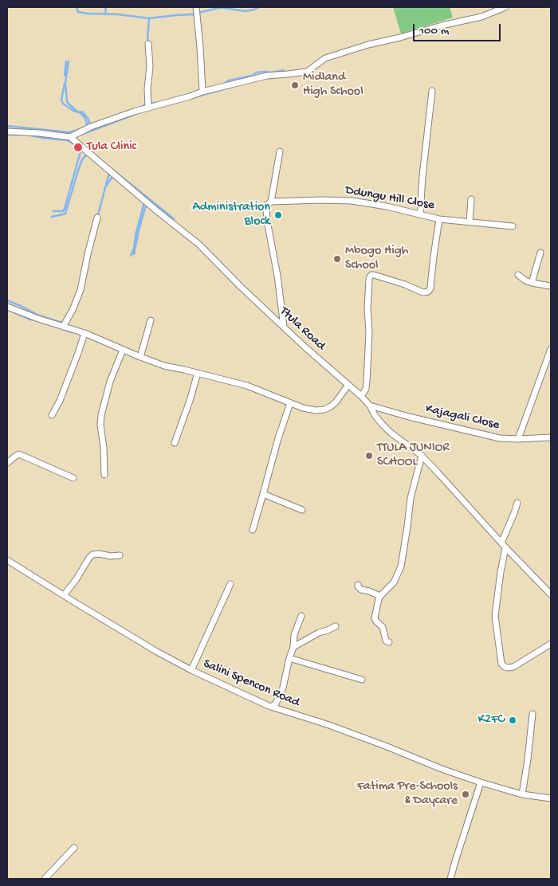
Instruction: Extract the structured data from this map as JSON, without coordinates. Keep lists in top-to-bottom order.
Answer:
{
  "streets": {
    "street": [
      "Ddungu Hill Close",
      "Ttula Road",
      "Kajagali Close",
      "Salini Spencon Road"
    ]
  },
  "crossings": [
    ["Ttula Road", "Kajagali Close"]
  ],
  "places": [
    "Midland High School",
    "Tula Clinic",
    "Administration Block",
    "Mbogo High School",
    "TTULA JUNIOR SCHOOL",
    "K2FC",
    "Fatima Pre-Schools & Daycare"
  ],
  "scale_bar": "100 m"
}
